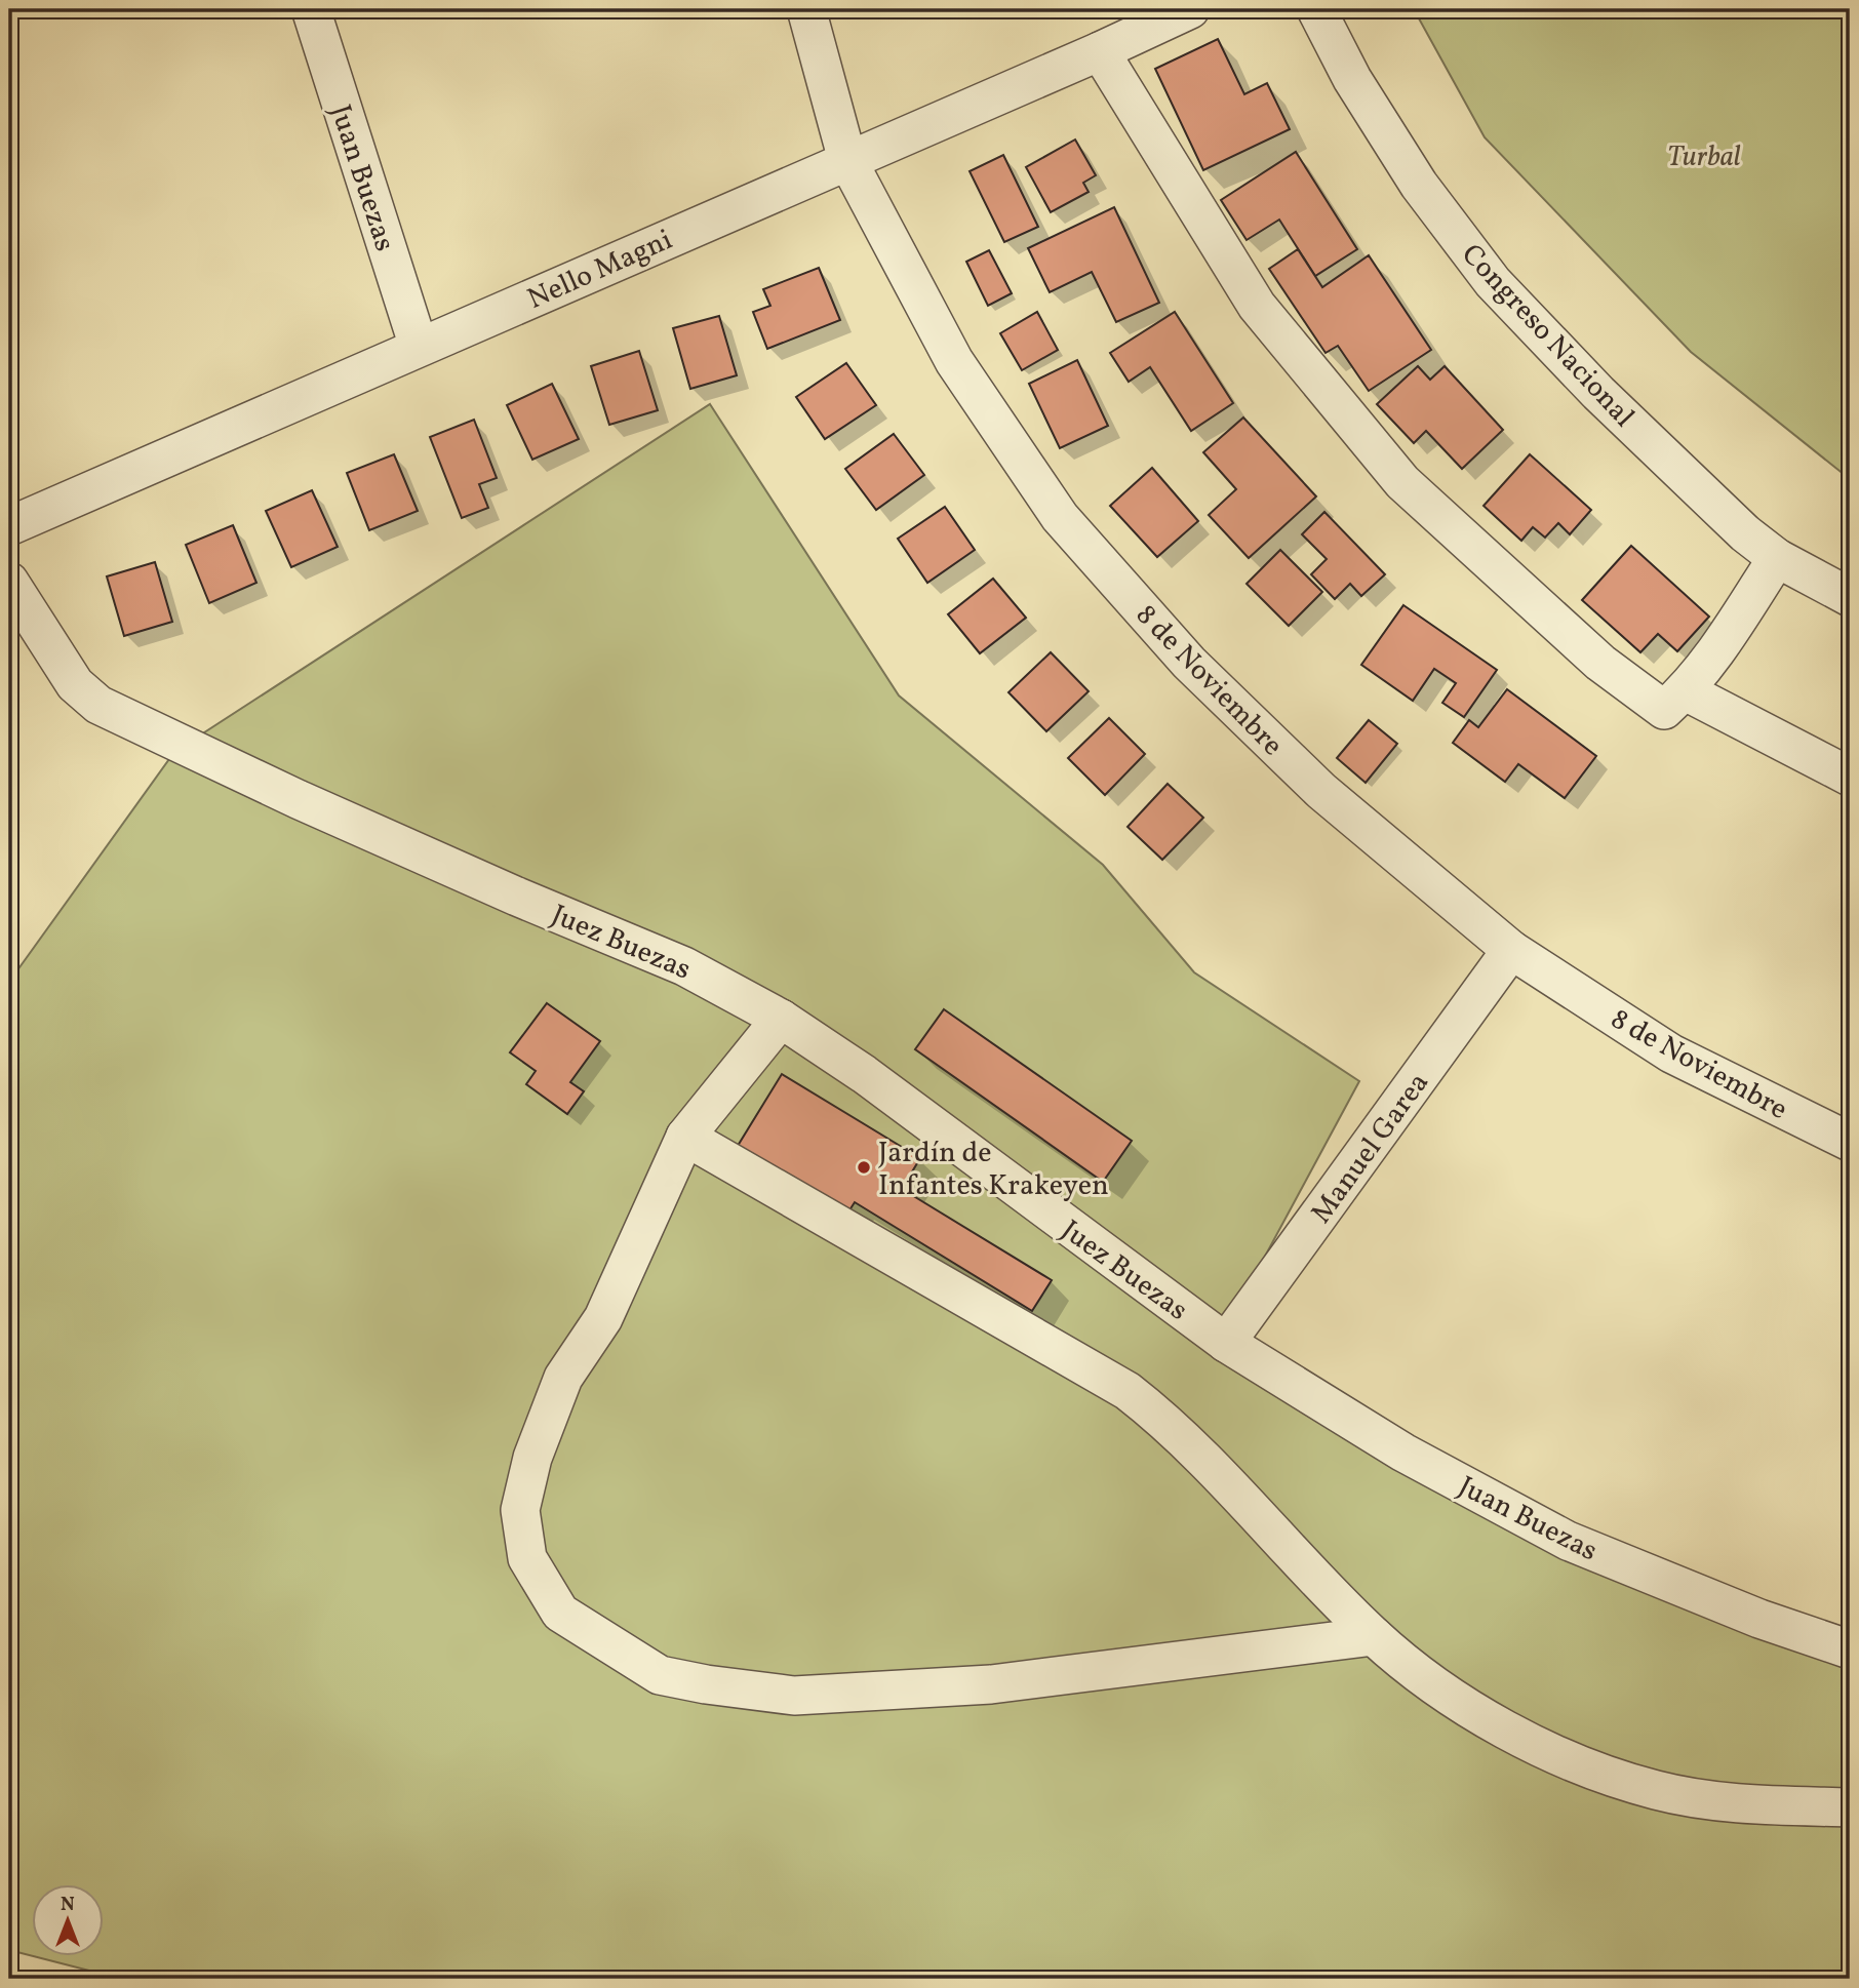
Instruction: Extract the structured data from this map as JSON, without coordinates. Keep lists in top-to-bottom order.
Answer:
{
  "streets": {
    "street": [
      "Juan Buezas",
      "Nello Magni",
      "Congreso Nacional",
      "8 de Noviembre",
      "Juez Buezas",
      "Manuel Garea"
    ]
  },
  "crossings": [
    ["Juan Buezas", "Nello Magni"],
    ["Juan Buezas", "Juez Buezas"],
    ["Juan Buezas", "Manuel Garea"],
    ["Nello Magni", "8 de Noviembre"],
    ["8 de Noviembre", "Manuel Garea"],
    ["Juez Buezas", "Manuel Garea"]
  ],
  "parks": ["Turbal"],
  "places": ["Jardín de Infantes Krakeyen"],
  "north": "top"
}
